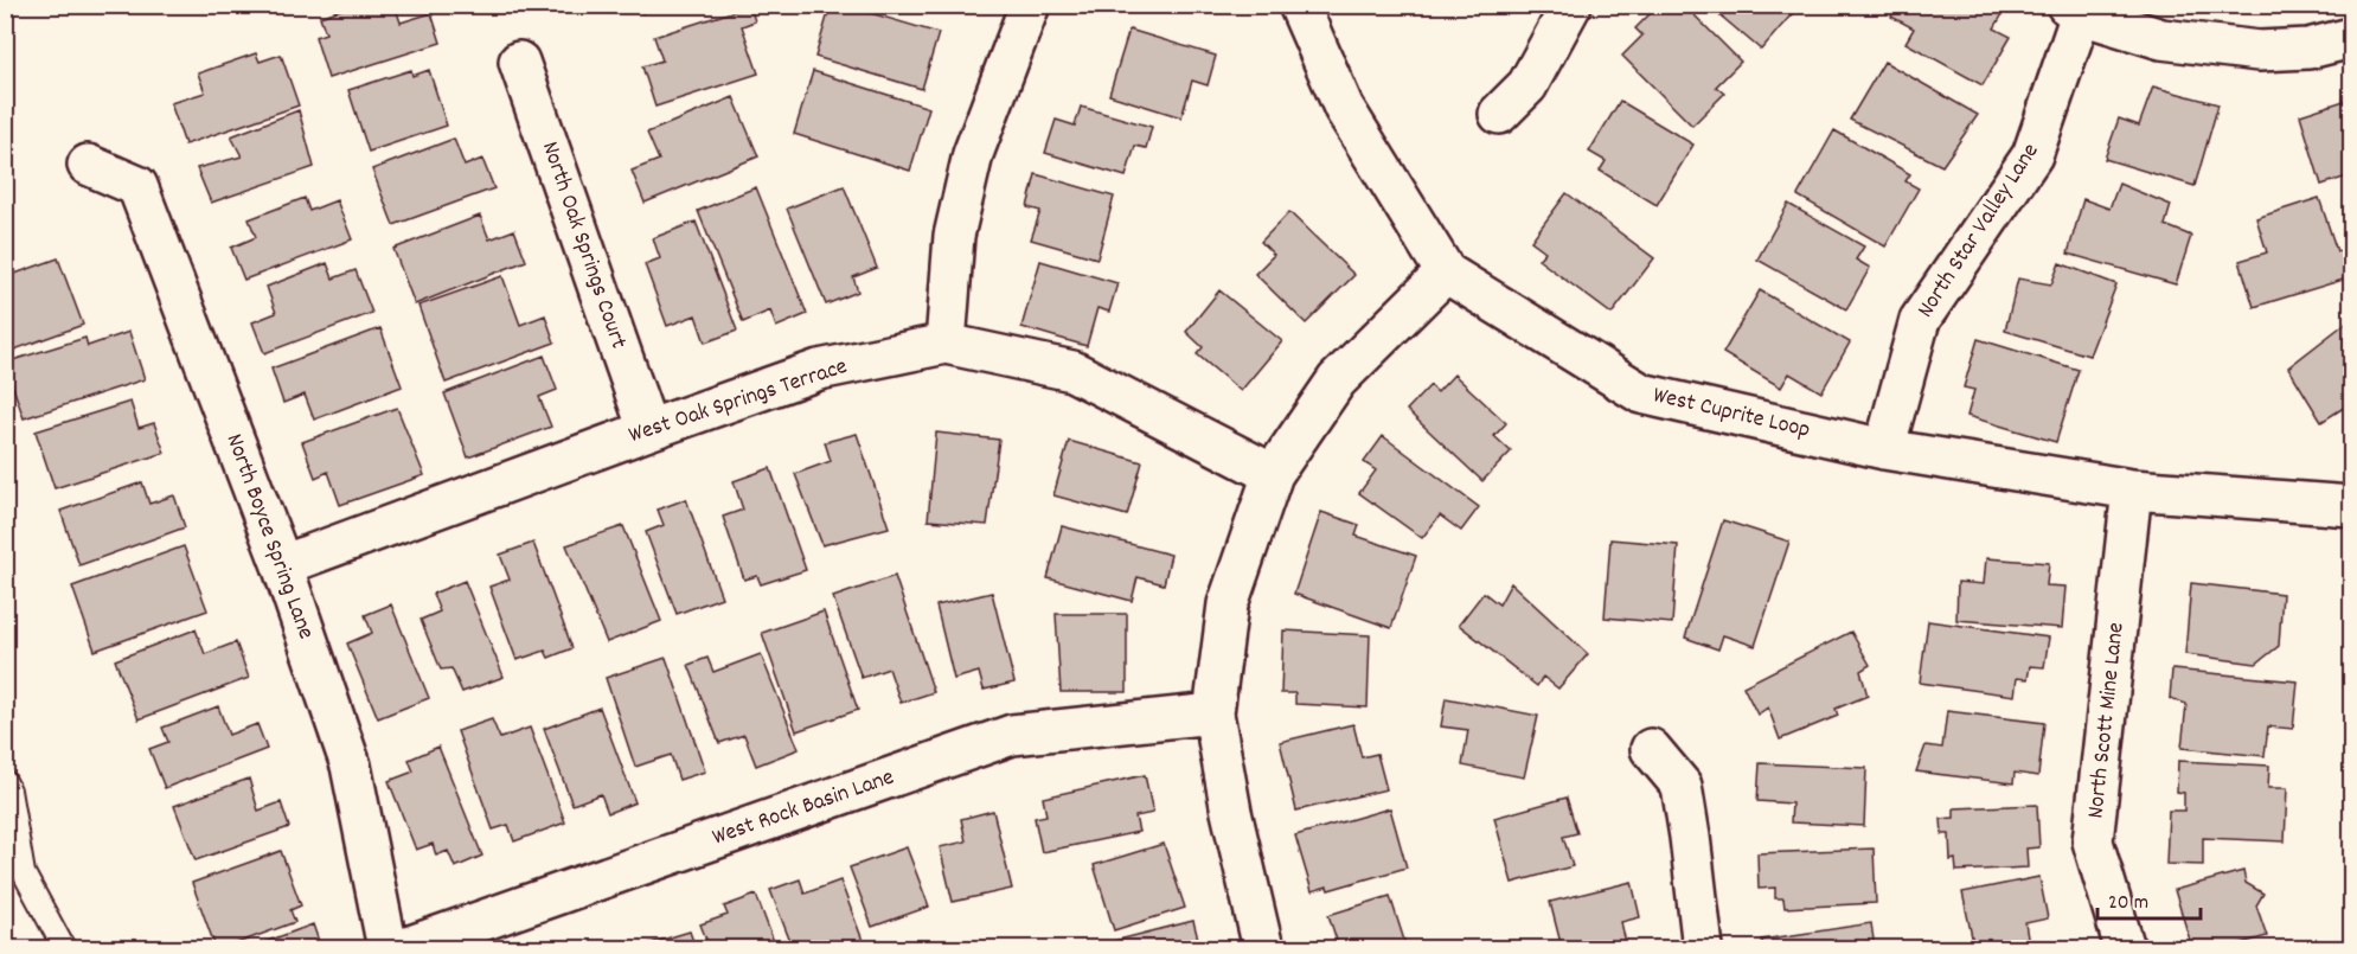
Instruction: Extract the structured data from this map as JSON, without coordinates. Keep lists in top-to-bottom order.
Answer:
{
  "streets": {
    "street": [
      "North Star Valley Lane",
      "North Oak Springs Court",
      "West Oak Springs Terrace",
      "West Cuprite Loop",
      "North Boyce Spring Lane",
      "North Scott Mine Lane",
      "West Rock Basin Lane"
    ]
  },
  "crossings": [
    ["North Star Valley Lane", "West Cuprite Loop"],
    ["North Oak Springs Court", "West Oak Springs Terrace"],
    ["West Oak Springs Terrace", "North Boyce Spring Lane"],
    ["West Cuprite Loop", "North Scott Mine Lane"]
  ],
  "scale_bar": "20 m"
}
